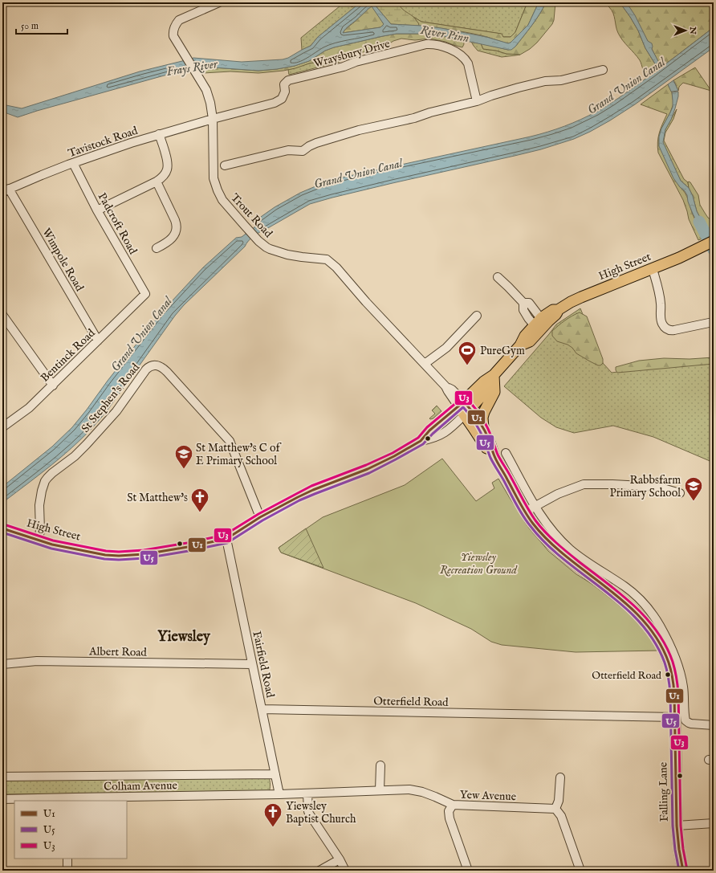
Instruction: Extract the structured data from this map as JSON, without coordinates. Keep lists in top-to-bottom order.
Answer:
{
  "streets": {
    "main road": ["High Street", "Falling Lane"],
    "street": [
      "Wraysbury Drive",
      "Tavistock Road",
      "Trout Road",
      "Padcroft Road",
      "Wimpole Road",
      "Bentinck Road",
      "St Stephen's Road",
      "Albert Road",
      "Fairfield Road",
      "Otterfield Road",
      "Colham Avenue",
      "Yew Avenue"
    ]
  },
  "crossings": [
    ["Wraysbury Drive", "Tavistock Road"],
    ["Wraysbury Drive", "Trout Road"],
    ["Tavistock Road", "Trout Road"],
    ["Tavistock Road", "Padcroft Road"],
    ["Tavistock Road", "Wimpole Road"],
    ["Trout Road", "High Street"],
    ["Trout Road", "Falling Lane"],
    ["Padcroft Road", "Bentinck Road"],
    ["Wimpole Road", "Bentinck Road"],
    ["High Street", "St Stephen's Road"],
    ["High Street", "Fairfield Road"],
    ["High Street", "Falling Lane"],
    ["Albert Road", "Fairfield Road"],
    ["Fairfield Road", "Otterfield Road"],
    ["Fairfield Road", "Colham Avenue"],
    ["Fairfield Road", "Yew Avenue"],
    ["Otterfield Road", "Falling Lane"],
    ["Colham Avenue", "Yew Avenue"]
  ],
  "districts": ["Yiewsley"],
  "water": ["River Pinn", "Frays River", "Grand Union Canal"],
  "parks": ["Yiewsley Recreation Ground"],
  "places": {
    "sports": ["PureGym"],
    "school or university": ["St Matthew's C of E Primary School", "Rabbsfarm Primary School"],
    "church": ["St Matthew's", "Yiewsley Baptist Church"],
    "other": ["Otterfield Road"]
  },
  "lines": ["transit line U3", "transit line U1", "transit line U5"],
  "legend": ["U1", "U5", "U3"],
  "scale_bar": "50 m",
  "north": "right"
}
